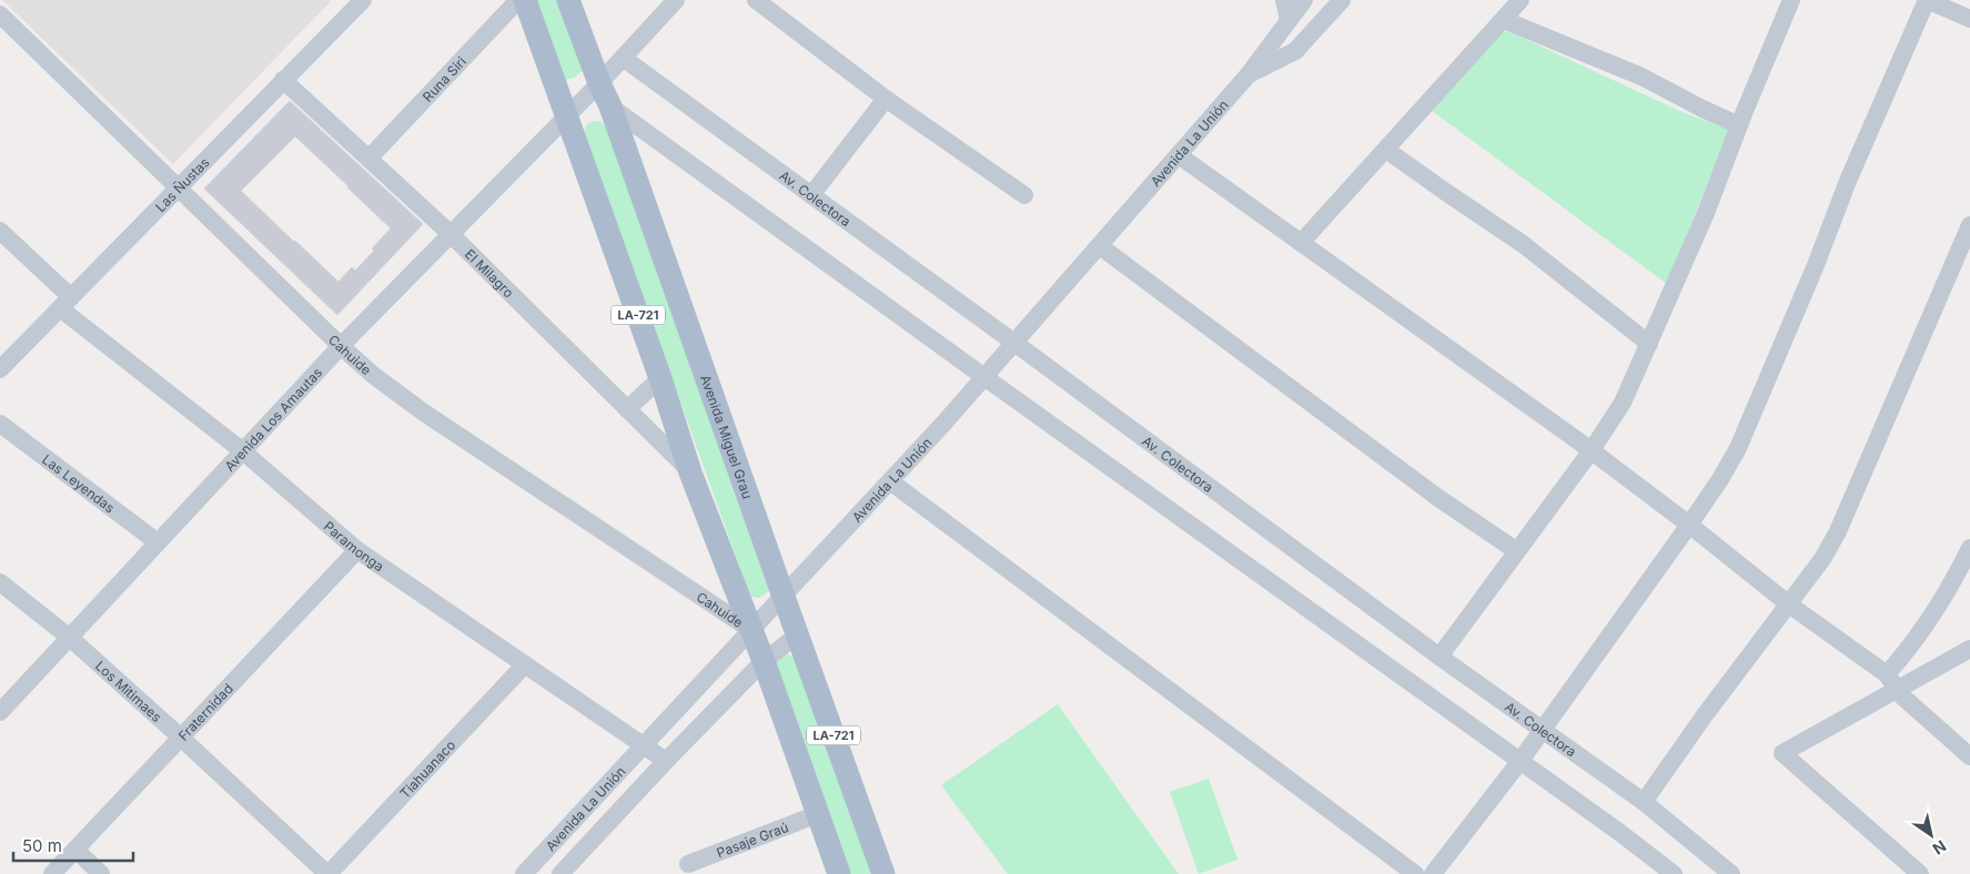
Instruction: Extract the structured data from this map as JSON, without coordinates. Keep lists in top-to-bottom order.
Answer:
{
  "streets": {
    "main road": ["LA-721", "Avenida Miguel Grau"],
    "street": [
      "Runa Siri",
      "Avenida La Unión",
      "Las Ñustas",
      "Av. Colectora",
      "El Milagro",
      "Cahuide",
      "Avenida Los Amautas",
      "Las Leyendas",
      "Paramonga",
      "Los Mitimaes",
      "Fraternidad",
      "Tiahuanaco",
      "Pasaje Graú"
    ]
  },
  "crossings": [
    ["Runa Siri", "El Milagro"],
    ["Avenida La Unión", "Av. Colectora"],
    ["Avenida La Unión", "LA-721"],
    ["Avenida La Unión", "Cahuide"],
    ["Avenida La Unión", "Avenida Miguel Grau"],
    ["Avenida La Unión", "Paramonga"],
    ["Las Ñustas", "El Milagro"],
    ["Las Ñustas", "Cahuide"],
    ["Las Ñustas", "Paramonga"],
    ["Av. Colectora", "Avenida Los Amautas"],
    ["El Milagro", "LA-721"],
    ["El Milagro", "Avenida Los Amautas"],
    ["LA-721", "Cahuide"],
    ["LA-721", "Avenida Los Amautas"],
    ["LA-721", "Pasaje Graú"],
    ["Cahuide", "Avenida Los Amautas"],
    ["Avenida Los Amautas", "Avenida Miguel Grau"],
    ["Avenida Los Amautas", "Las Leyendas"],
    ["Avenida Los Amautas", "Paramonga"],
    ["Avenida Los Amautas", "Los Mitimaes"],
    ["Paramonga", "Fraternidad"],
    ["Paramonga", "Tiahuanaco"],
    ["Los Mitimaes", "Fraternidad"],
    ["Los Mitimaes", "Tiahuanaco"]
  ],
  "scale_bar": "50 m",
  "north": "bottom right"
}
